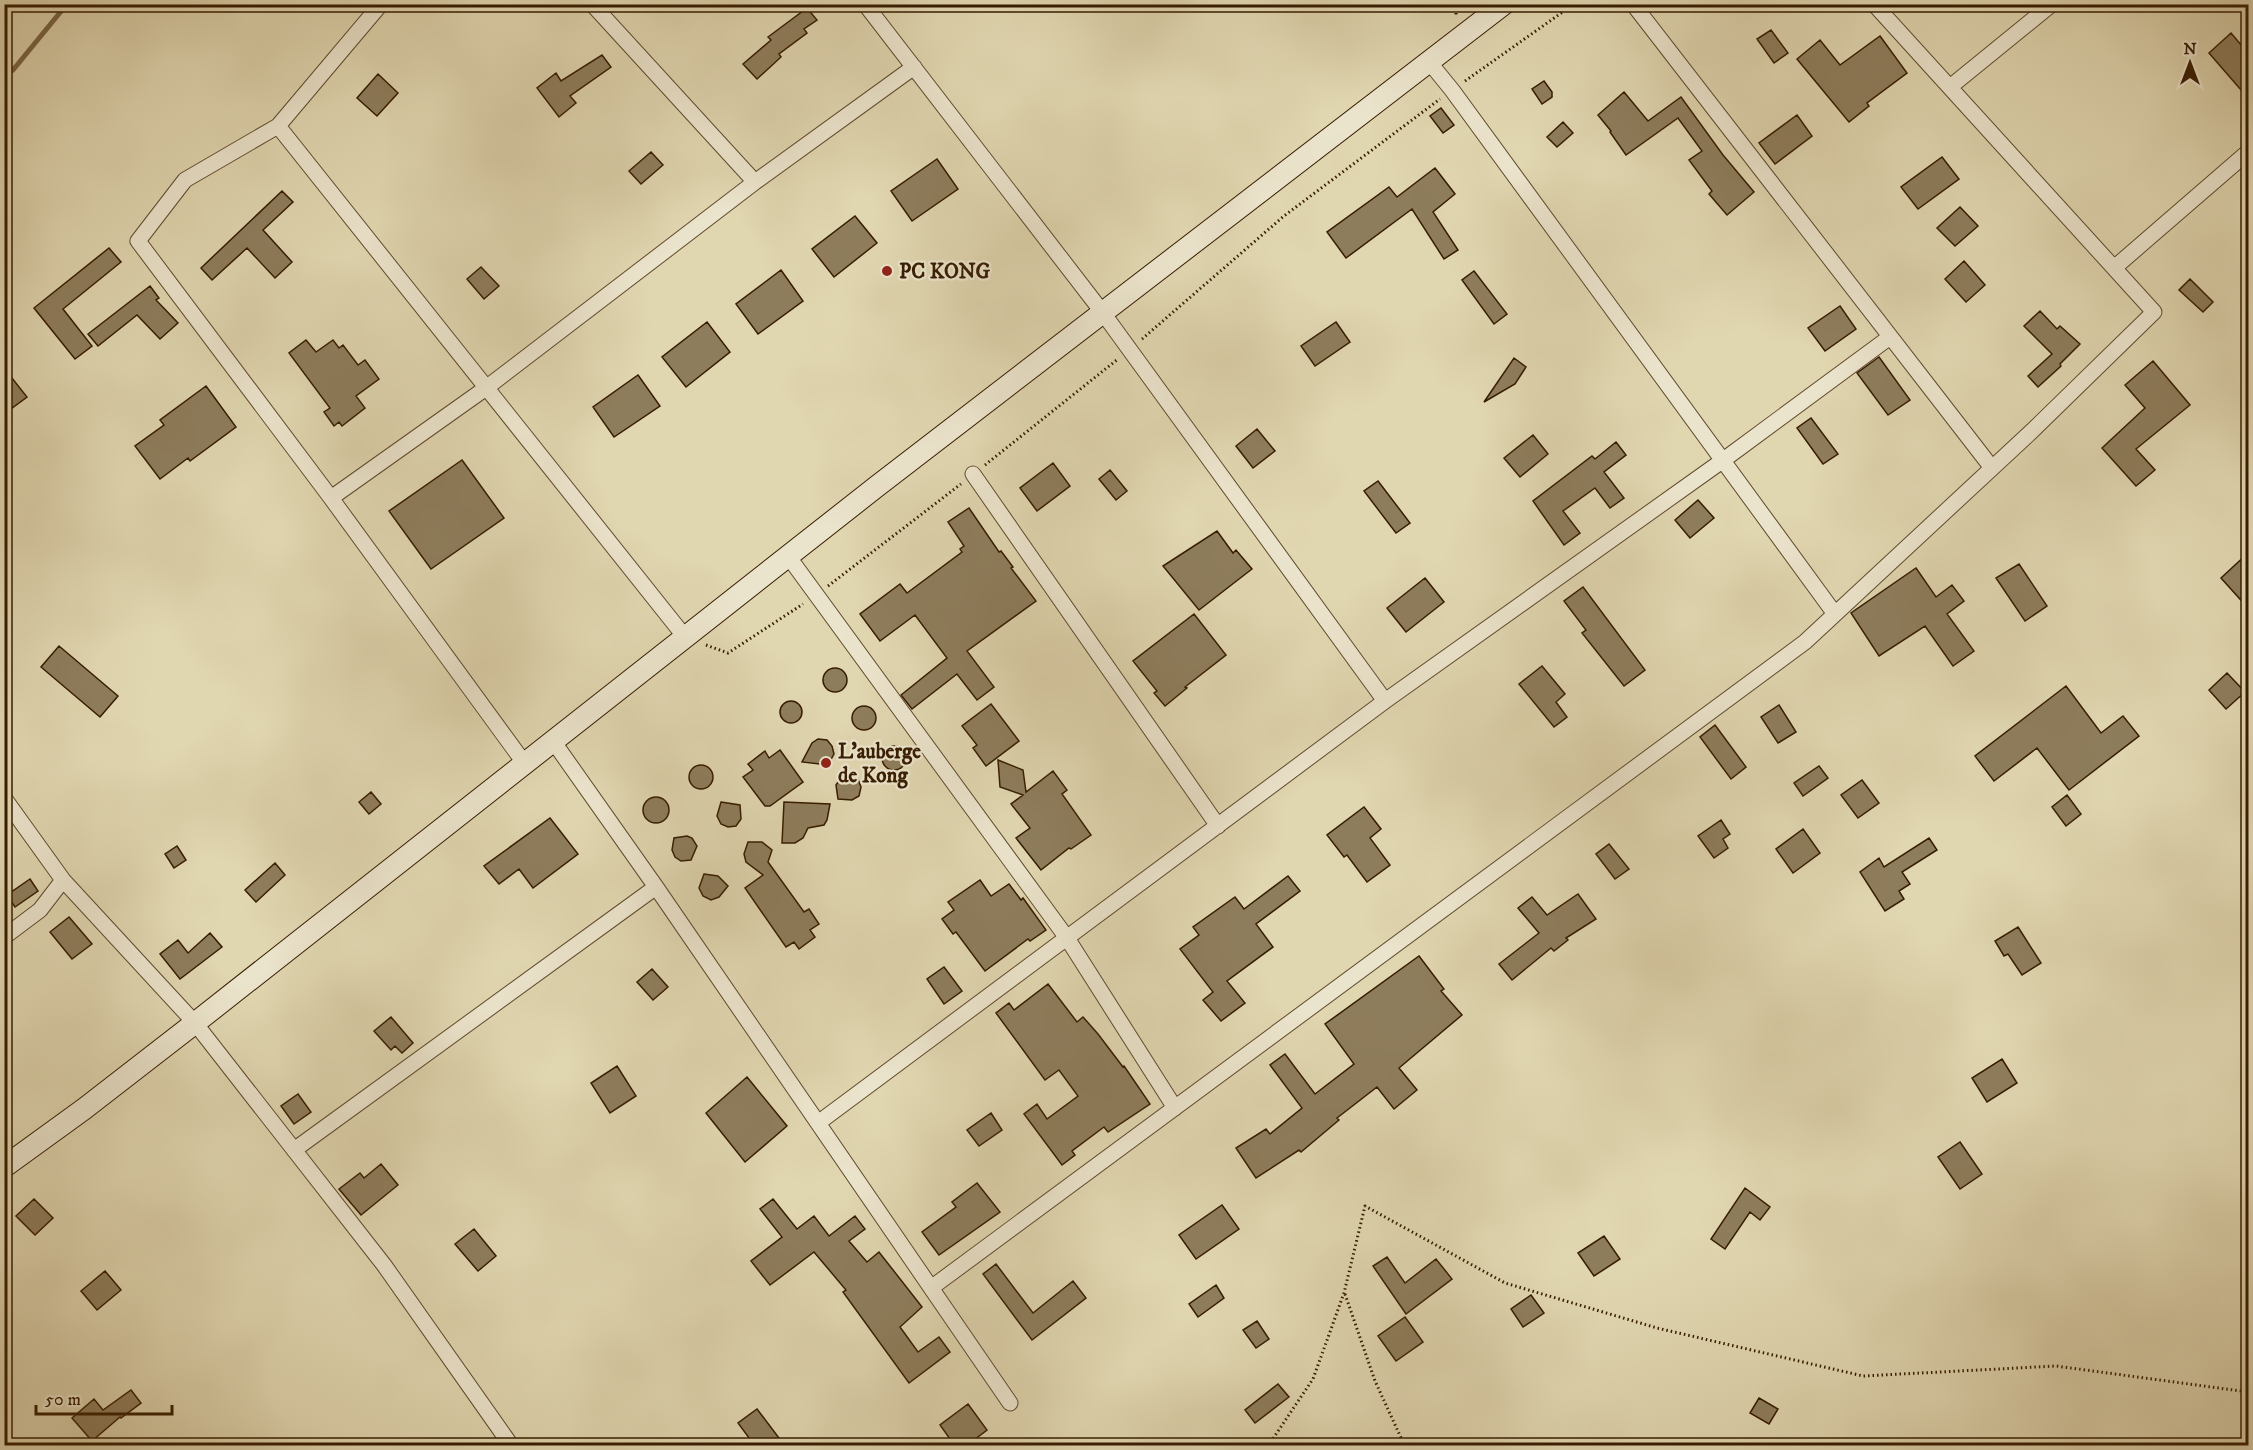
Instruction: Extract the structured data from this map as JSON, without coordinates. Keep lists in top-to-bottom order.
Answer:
{
  "places": ["PC KONG", "L’auberge de Kong"],
  "scale_bar": "50 m",
  "north": "top"
}
